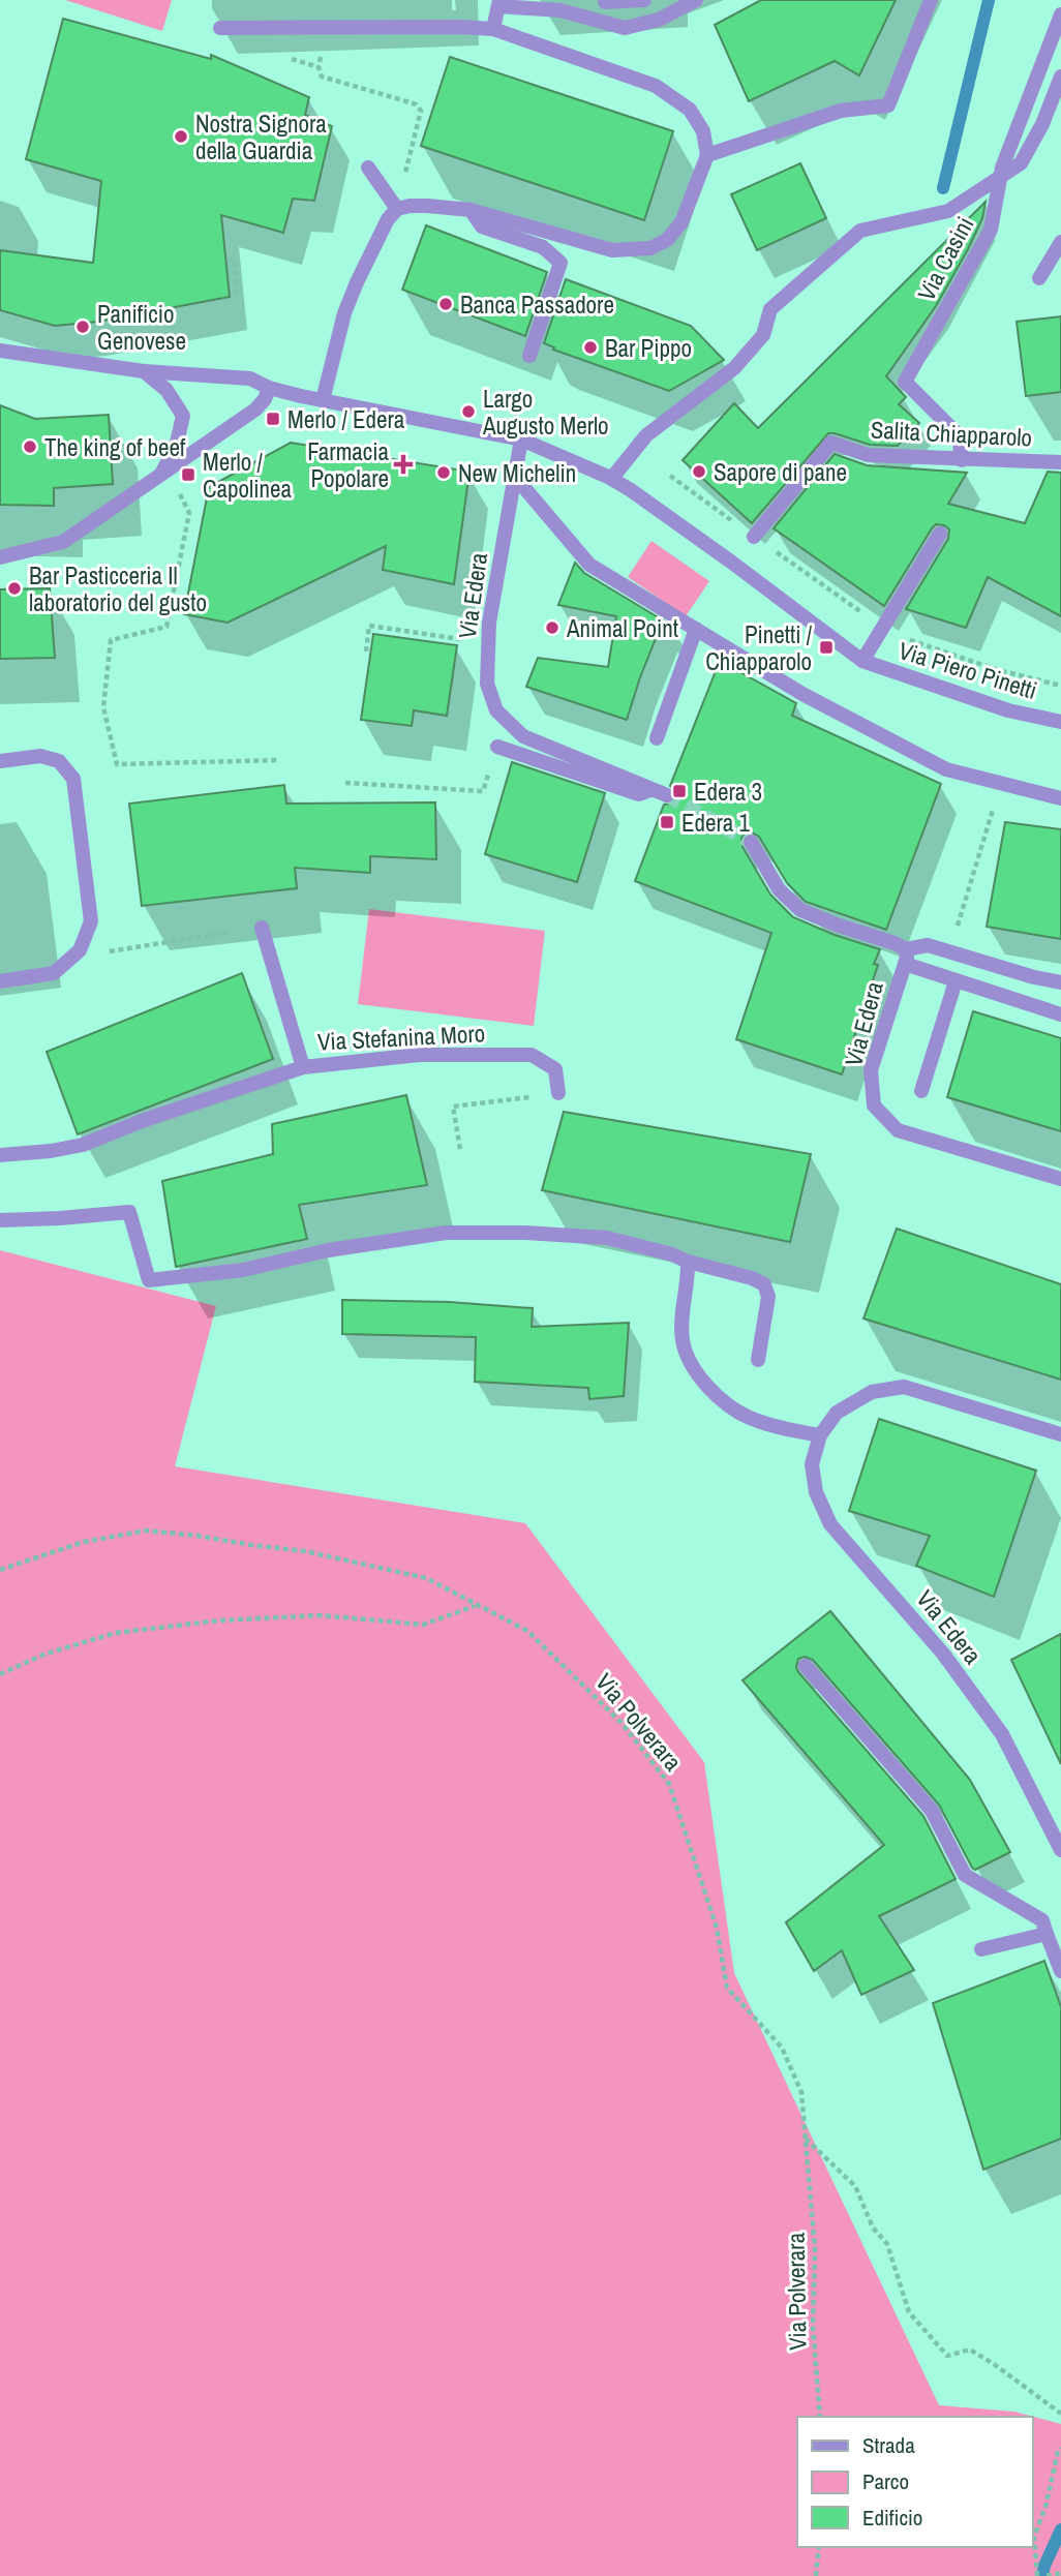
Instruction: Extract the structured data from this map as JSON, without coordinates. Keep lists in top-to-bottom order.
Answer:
{
  "streets": {
    "street": [
      "Via Casini",
      "Salita Chiapparolo",
      "Via Edera",
      "Via Piero Pinetti",
      "Via Stefanina Moro"
    ],
    "path": ["Via Polverara"]
  },
  "crossings": [
    ["Via Casini", "Salita Chiapparolo"]
  ],
  "places": {
    "other": [
      "Nostra Signora della Guardia",
      "Banca Passadore",
      "Panificio Genovese",
      "Bar Pippo",
      "Largo Augusto Merlo",
      "The king of beef",
      "Sapore di pane",
      "New Michelin",
      "Bar Pasticceria Il laboratorio del gusto",
      "Animal Point"
    ],
    "transit": [
      "Merlo / Edera",
      "Merlo / Capolinea",
      "Pinetti / Chiapparolo",
      "Edera 3",
      "Edera 1"
    ],
    "health": ["Farmacia Popolare"]
  },
  "legend": ["Strada", "Parco", "Edificio"]
}
